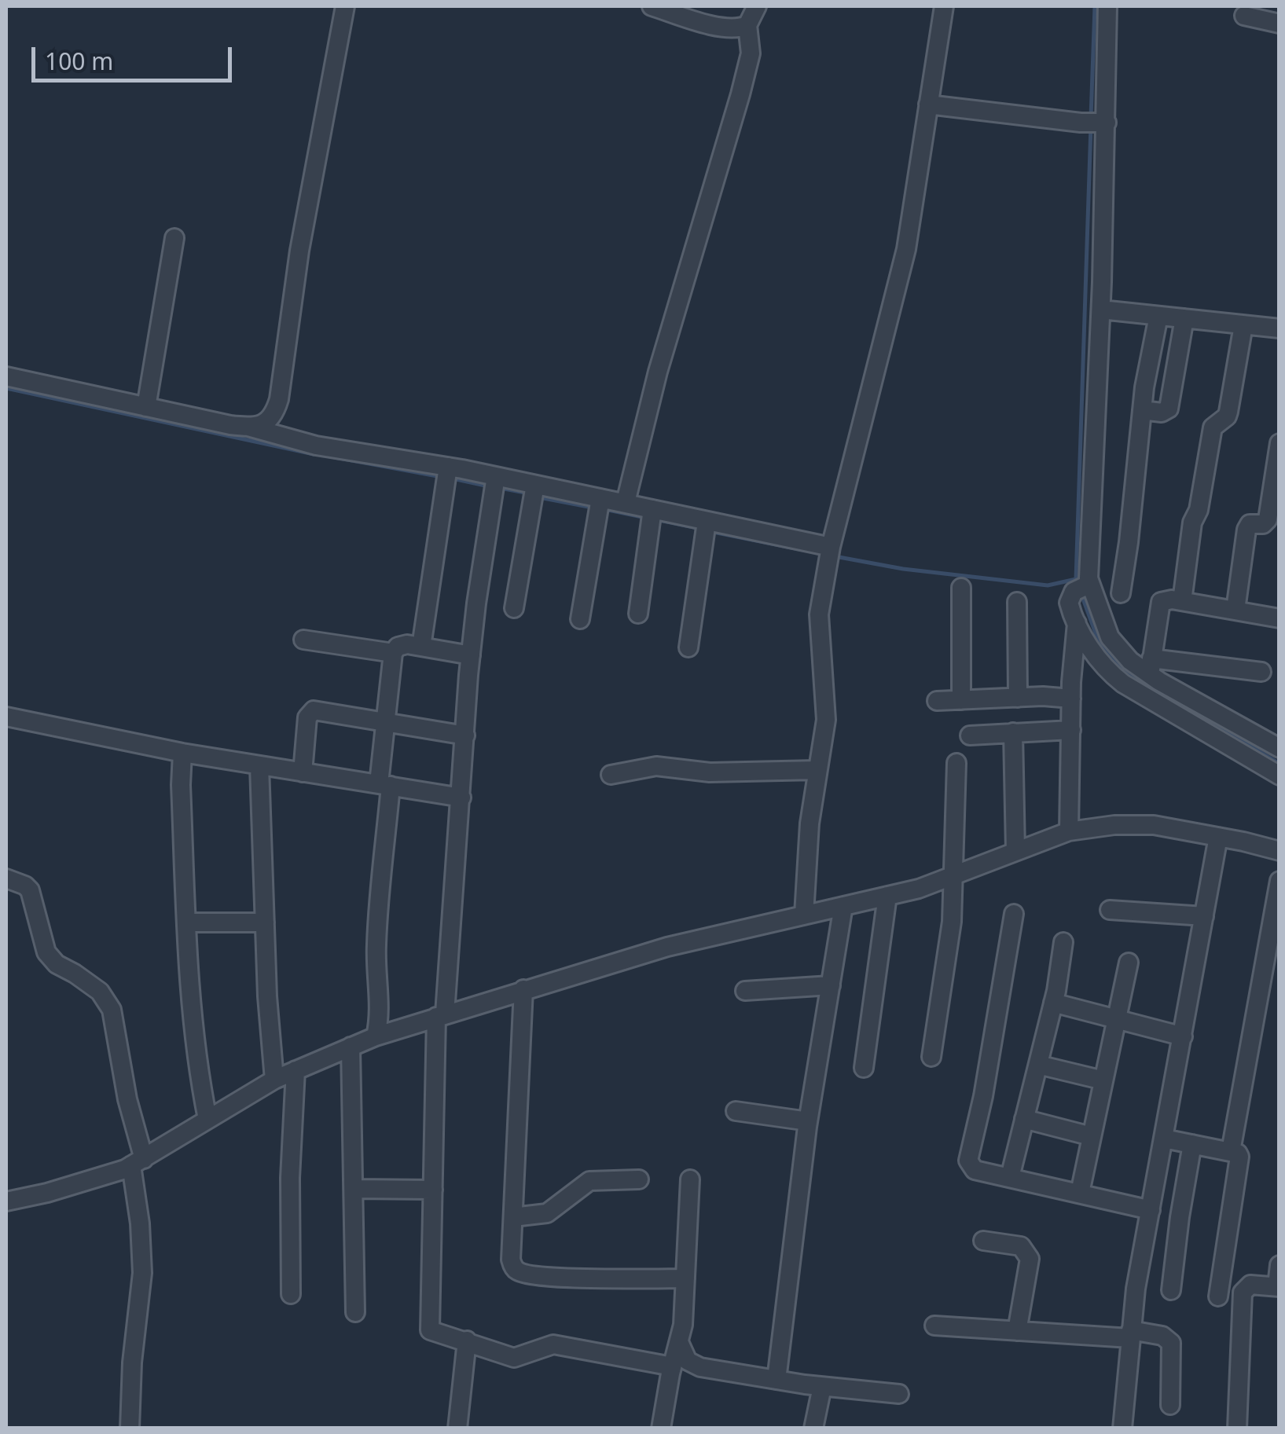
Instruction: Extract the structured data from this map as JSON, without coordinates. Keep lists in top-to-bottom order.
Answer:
{
  "scale_bar": "100 m"
}
